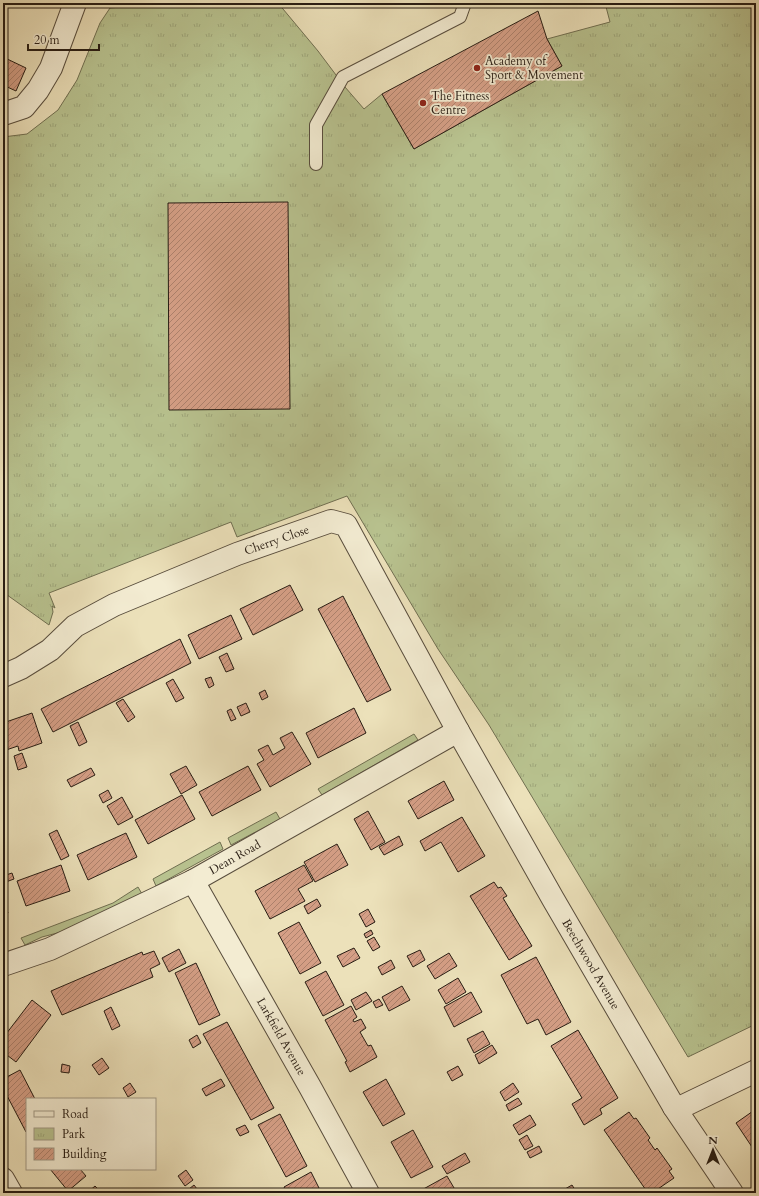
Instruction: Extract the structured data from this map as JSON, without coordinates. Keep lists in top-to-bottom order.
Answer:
{
  "streets": {
    "street": [
      "Cherry Close",
      "Dean Road",
      "Beechwood Avenue",
      "Larkfield Avenue"
    ]
  },
  "crossings": [
    ["Cherry Close", "Dean Road"],
    ["Cherry Close", "Beechwood Avenue"],
    ["Dean Road", "Beechwood Avenue"],
    ["Dean Road", "Larkfield Avenue"]
  ],
  "places": ["Academy of Sport & Movement", "The Fitness Centre"],
  "legend": ["Road", "Park", "Building"],
  "scale_bar": "20 m",
  "north": "top"
}
